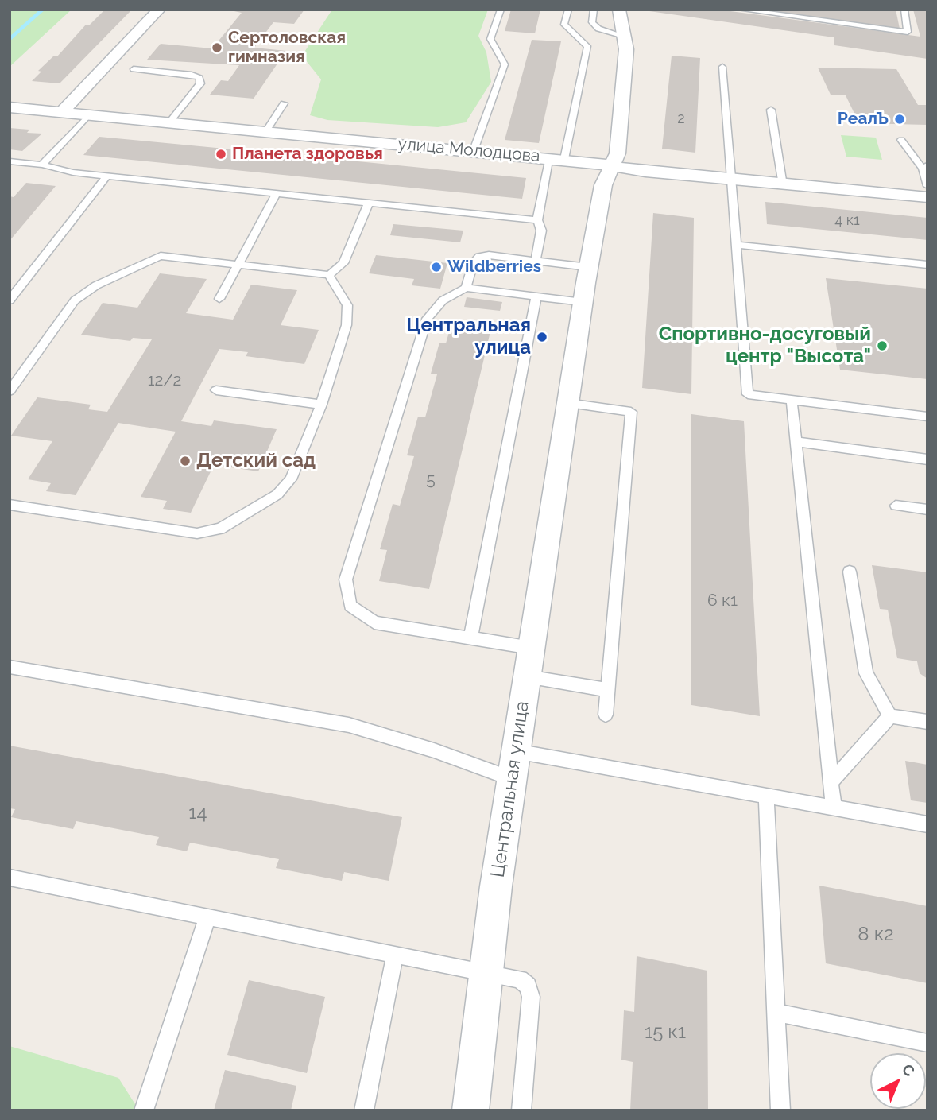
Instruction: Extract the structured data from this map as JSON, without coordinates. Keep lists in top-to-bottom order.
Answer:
{
  "streets": {
    "street": ["улица Молодцова", "Центральная улица"]
  },
  "crossings": [
    ["улица Молодцова", "Центральная улица"]
  ],
  "places": [
    "Сертоловская гимназия",
    "РеалЪ",
    "Планета здоровья",
    "Wildberries",
    "Центральная улица",
    "Спортивно-досуговый центр \"Высота\"",
    "Детский сад"
  ],
  "house_numbers": [
    "2",
    "4 к1",
    "12/2",
    "5",
    "6 к1",
    "14",
    "8 к2",
    "15 к1"
  ],
  "north": "top right"
}
